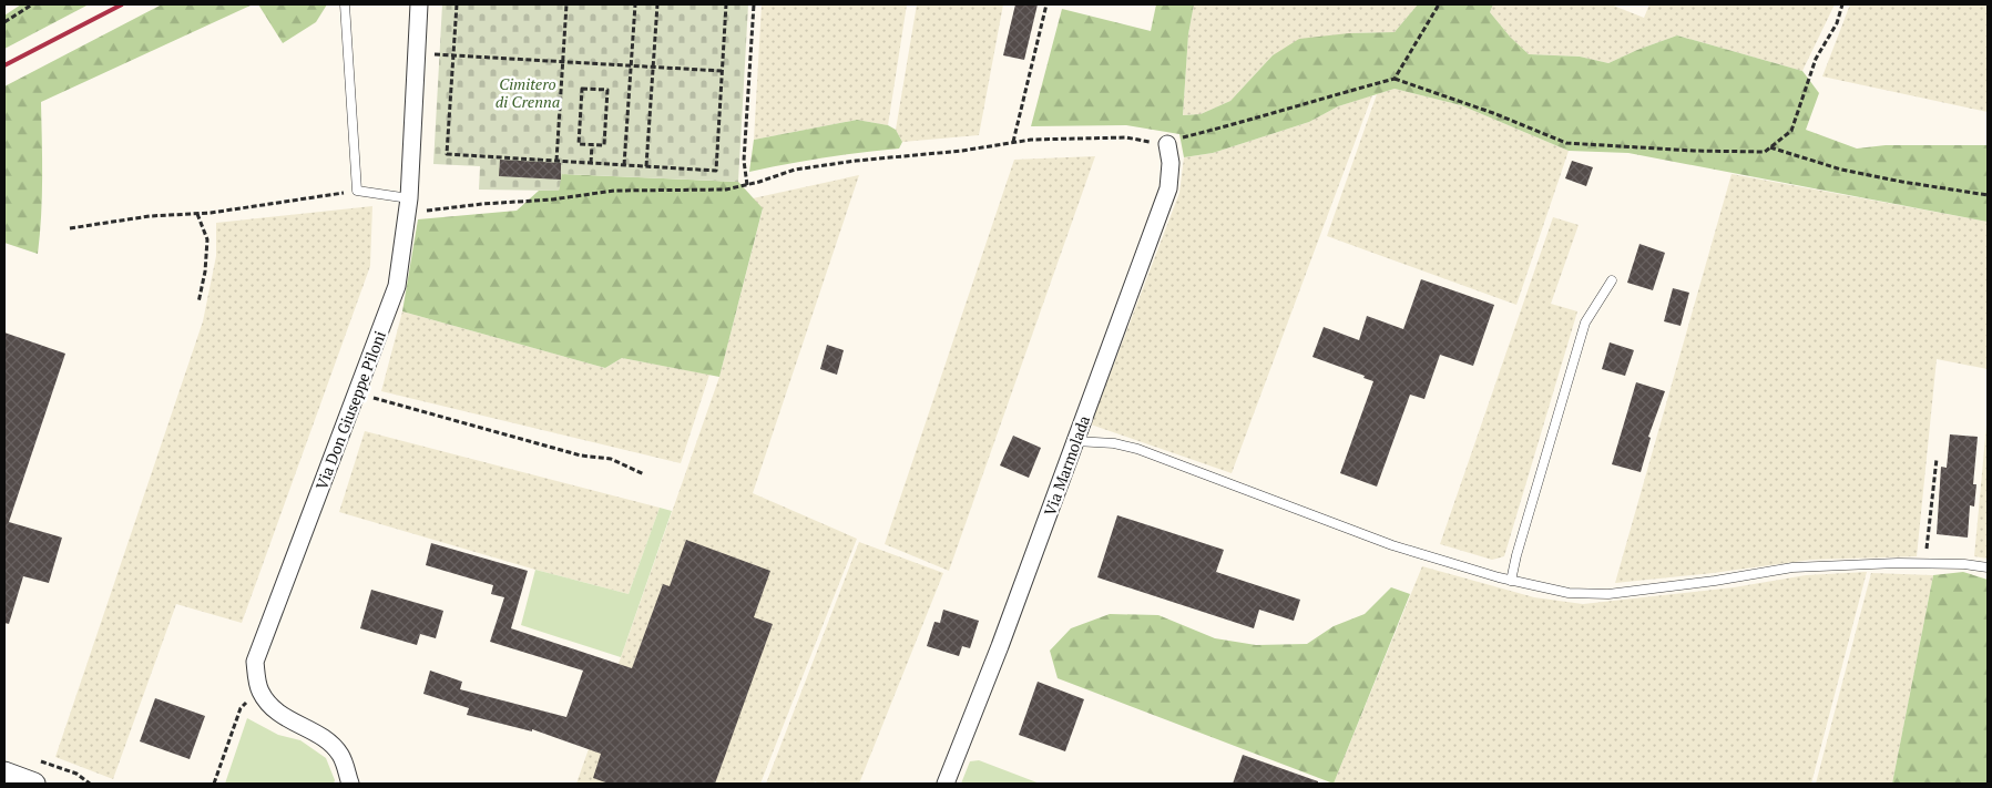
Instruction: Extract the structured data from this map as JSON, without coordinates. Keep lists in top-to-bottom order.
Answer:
{
  "streets": {
    "street": ["Via Don Giuseppe Piloni", "Via Marmolada"]
  },
  "parks": ["Cimitero di Crenna"]
}
